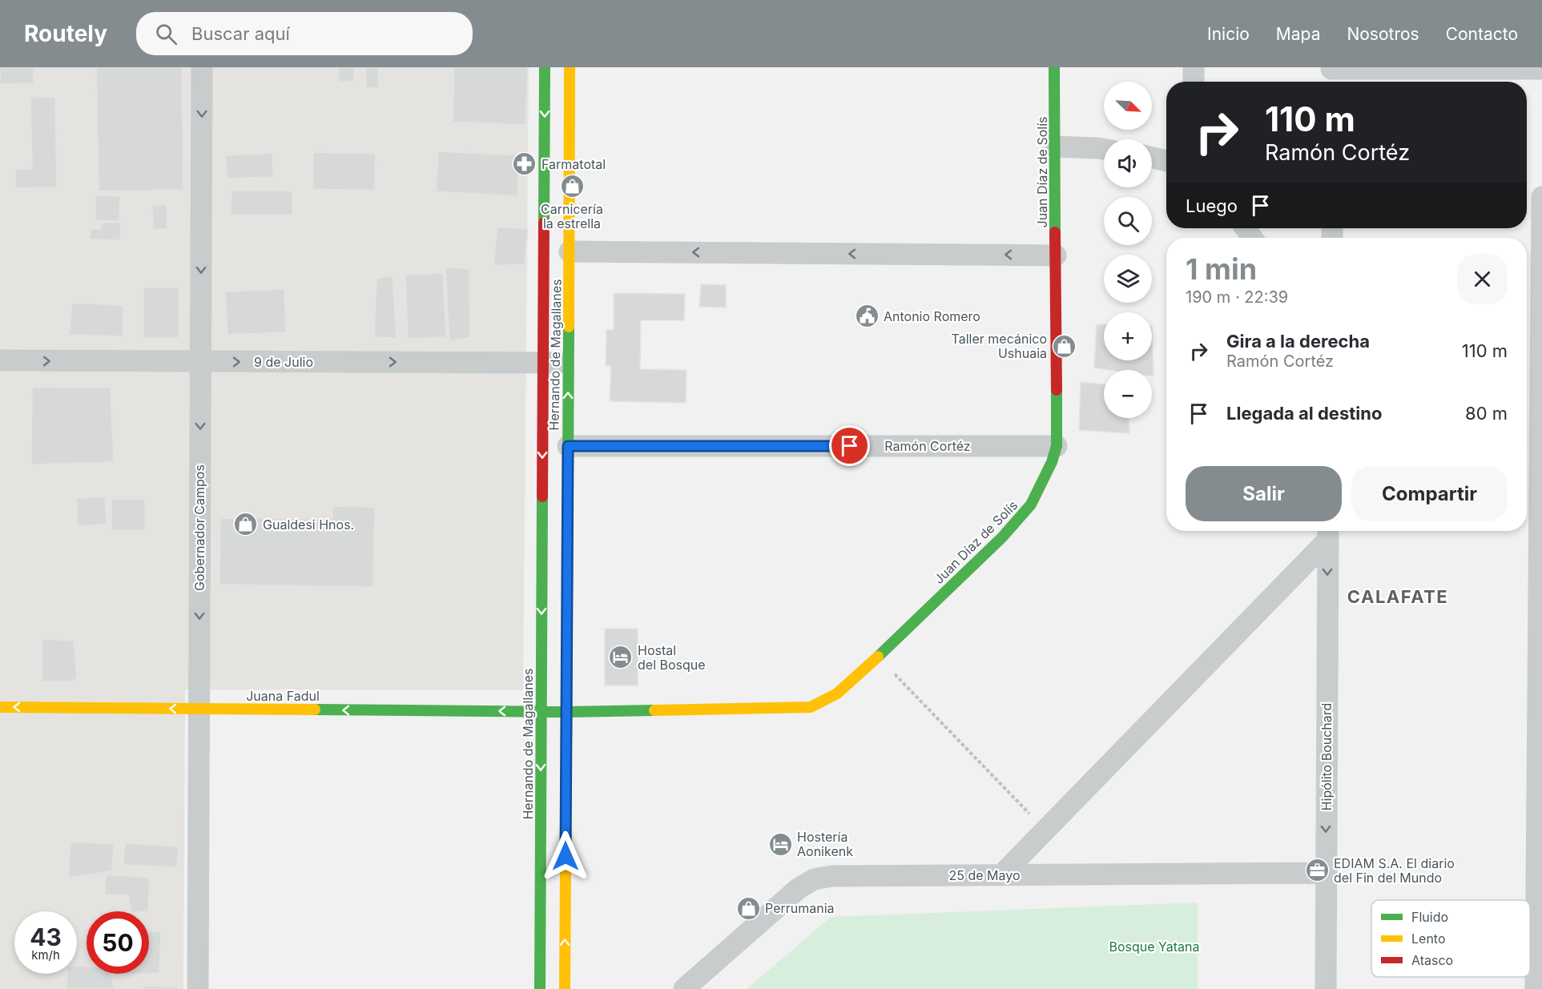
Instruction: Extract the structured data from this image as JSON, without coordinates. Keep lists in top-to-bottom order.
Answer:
{
  "streets": {
    "main road": ["Juan Díaz de Solís", "Hernando de Magallanes", "Juana Fadul"],
    "street": [
      "9 de Julio",
      "Ramón Cortéz",
      "Gobernador Campos",
      "Hipólito Bouchard",
      "25 de Mayo"
    ]
  },
  "crossings": [
    ["Juan Díaz de Solís", "Hernando de Magallanes"],
    ["Juan Díaz de Solís", "Ramón Cortéz"],
    ["Juan Díaz de Solís", "Juana Fadul"],
    ["Hernando de Magallanes", "9 de Julio"],
    ["Hernando de Magallanes", "Ramón Cortéz"],
    ["Hernando de Magallanes", "Juana Fadul"],
    ["9 de Julio", "Gobernador Campos"],
    ["Gobernador Campos", "Juana Fadul"],
    ["Hipólito Bouchard", "25 de Mayo"]
  ],
  "one_way": [
    "9 de Julio",
    "Gobernador Campos",
    "Juana Fadul",
    "Hipólito Bouchard"
  ],
  "districts": ["CALAFATE"],
  "parks": ["Bosque Yatana"],
  "places": {
    "pharmacy": ["Farmatotal"],
    "shop": [
      "Carnicería la estrella",
      "Taller mecánico Ushuaia",
      "Gualdesi Hnos.",
      "Perrumania"
    ],
    "public building": ["Antonio Romero"],
    "hotel": ["Hostal del Bosque", "Hostería Aonikenk"],
    "office": ["EDIAM S.A. El diario del Fin del Mundo"]
  },
  "legend": ["Fluido", "Lento", "Atasco"],
  "north": "bottom right",
  "page": {
    "header": "Routely",
    "search": "Buscar aquí",
    "nav": [
      "Inicio",
      "Mapa",
      "Nosotros",
      "Contacto"
    ],
    "map_buttons": ["+", "−"],
    "turn": ["110 m", "Ramón Cortéz"],
    "then": "Luego",
    "heading": ["1 min", "190 m · 22:39"],
    "list": [
      {
        "name": "Gira a la derecha",
        "note": "Ramón Cortéz",
        "value": "110 m"
      },
      {
        "name": "Llegada al destino",
        "value": "80 m"
      }
    ],
    "buttons": ["Salir", "Compartir"],
    "speed": "43 km/h",
    "limit": "50"
  }
}
